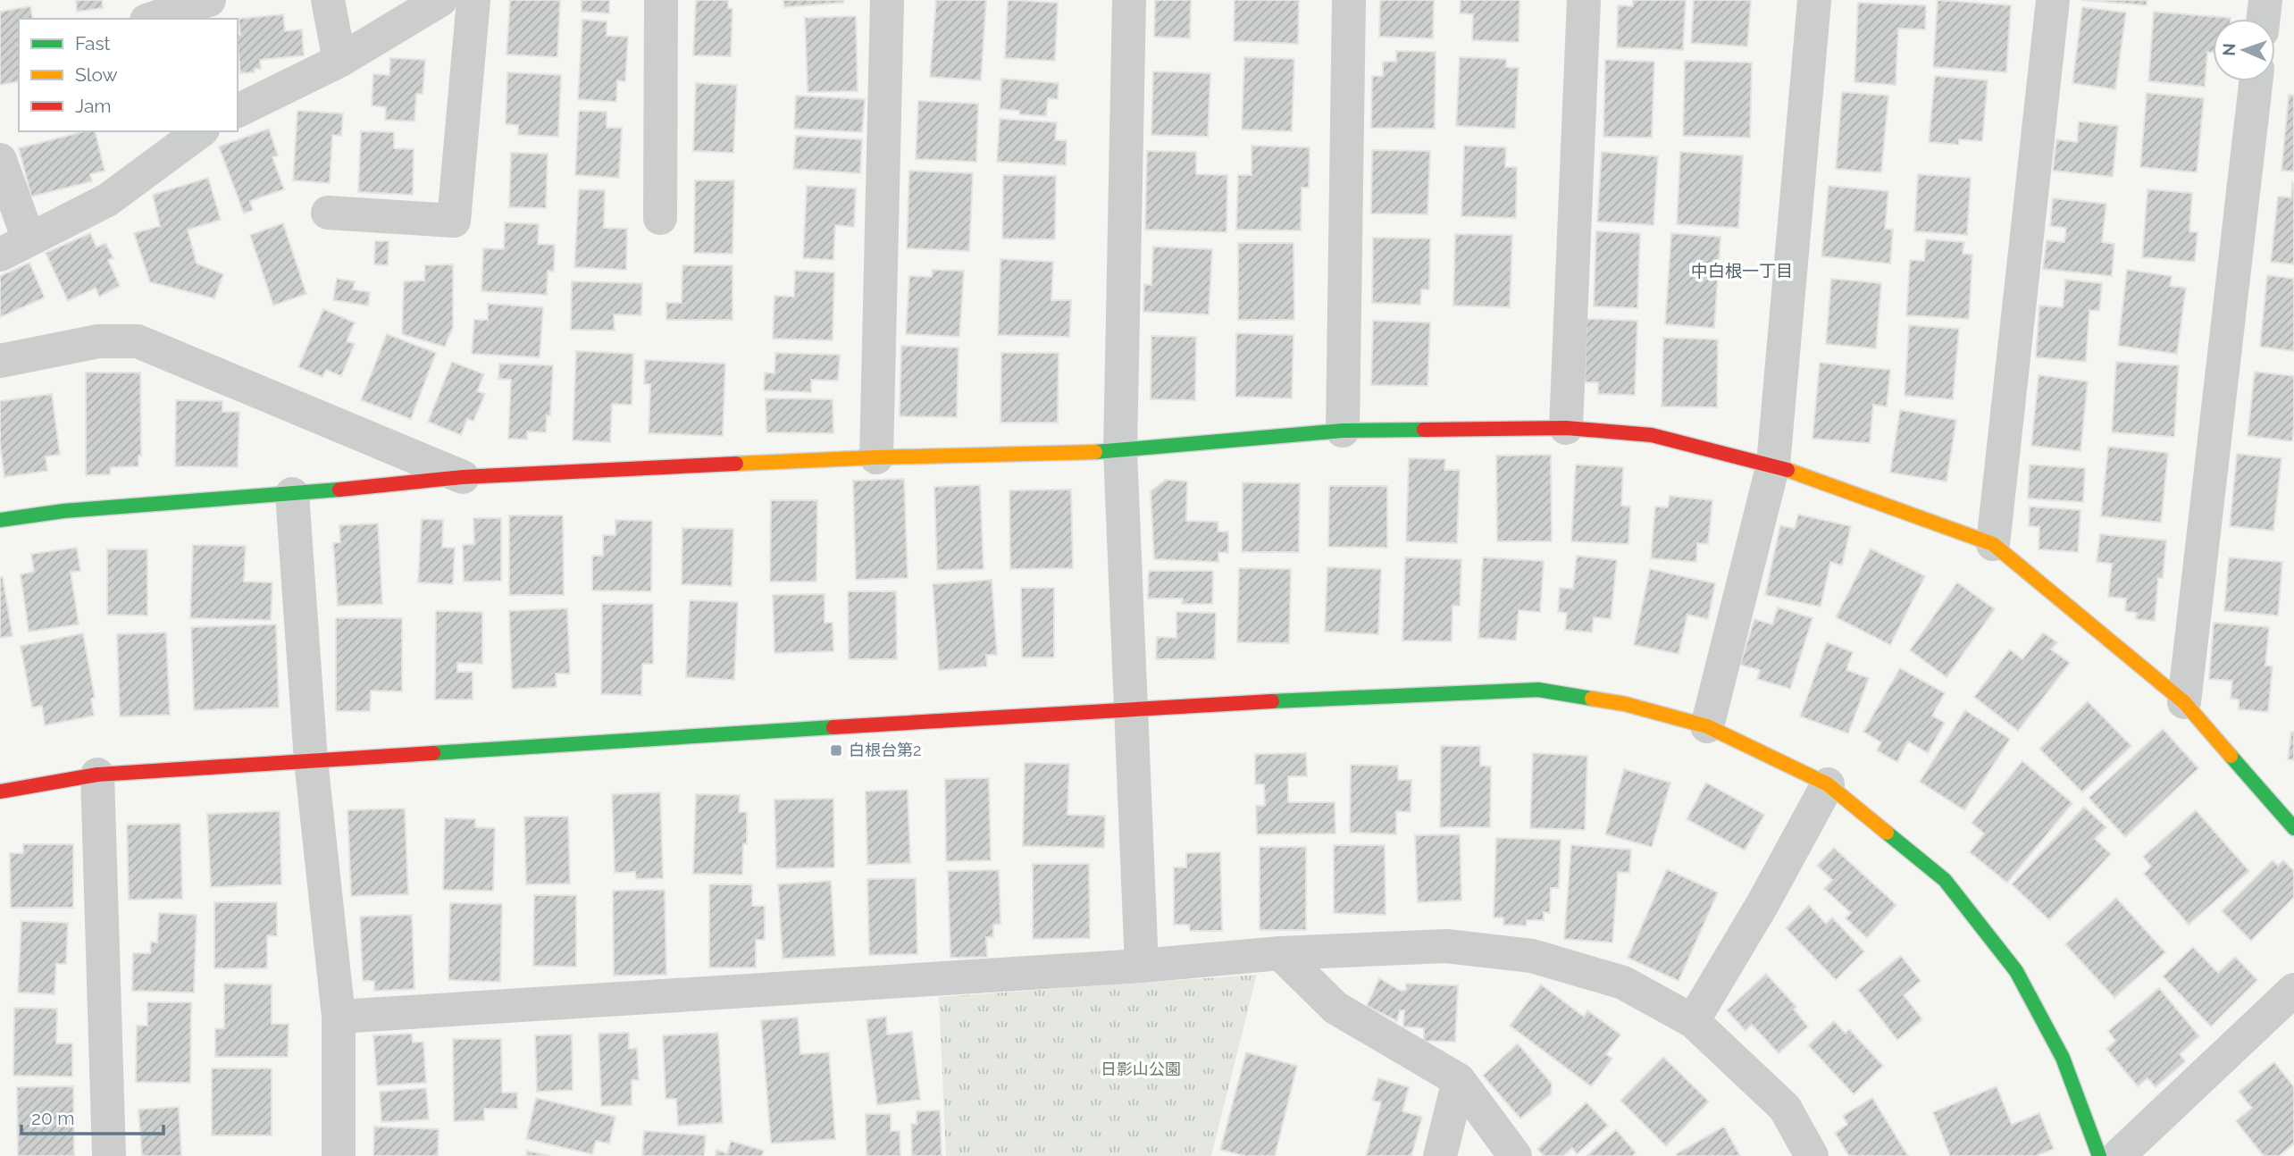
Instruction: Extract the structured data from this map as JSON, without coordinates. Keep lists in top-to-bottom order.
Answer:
{
  "districts": ["中白根一丁目"],
  "parks": ["日影山公園"],
  "places": {
    "transit": ["白根台第2"]
  },
  "legend": ["Fast", "Slow", "Jam"],
  "scale_bar": "20 m",
  "north": "left"
}
